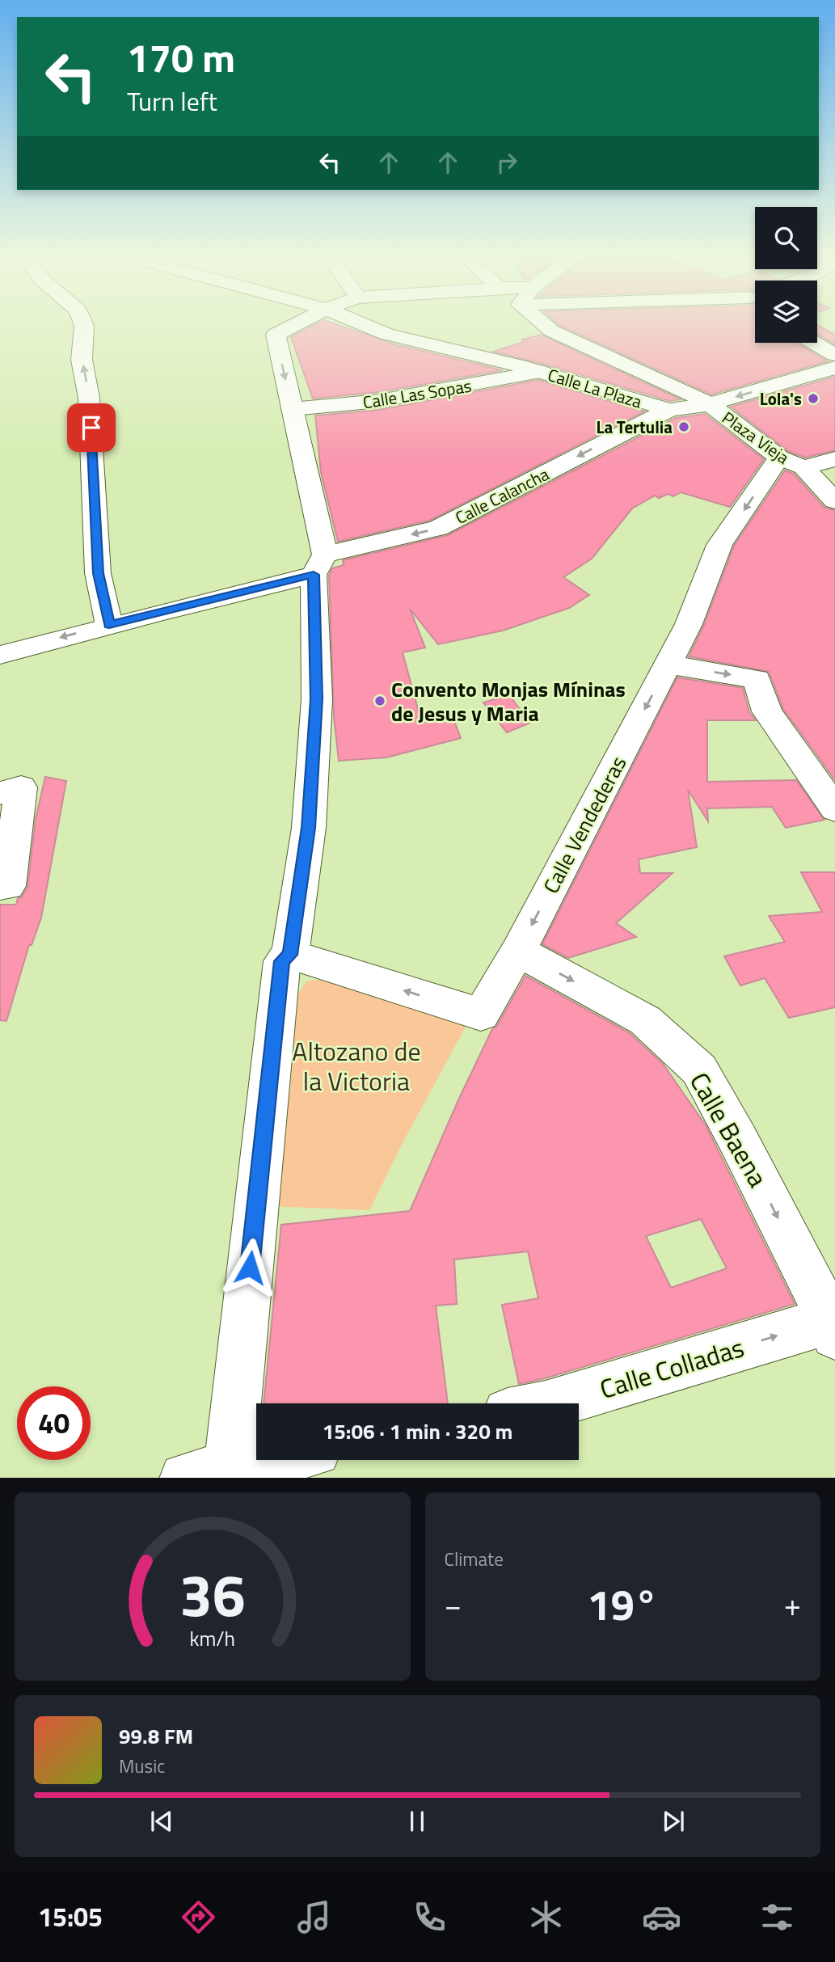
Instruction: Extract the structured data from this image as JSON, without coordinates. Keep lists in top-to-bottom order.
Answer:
{
  "streets": {
    "street": [
      "Calle La Plaza",
      "Calle Las Sopas",
      "Plaza Vieja",
      "Calle Calancha",
      "Calle Vendederas",
      "Calle Baena",
      "Calle Colladas"
    ]
  },
  "crossings": [
    ["Calle La Plaza", "Calle Las Sopas"],
    ["Calle La Plaza", "Calle Calancha"],
    ["Plaza Vieja", "Calle Vendederas"],
    ["Calle Vendederas", "Calle Baena"],
    ["Calle Baena", "Calle Colladas"]
  ],
  "one_way": [
    "Calle Calancha",
    "Calle Vendederas",
    "Calle Baena",
    "Calle Colladas"
  ],
  "parks": ["Altozano de la Victoria"],
  "places": ["Lola's", "La Tertulia", "Convento Monjas Míninas de Jesus y Maria"],
  "page": {
    "turn": ["170 m", "Turn left"],
    "limit": "40",
    "trip": "15:06 · 1 min · 320 m",
    "tile": "Climate",
    "heat": ["−", "19°", "+"],
    "song": ["99.8 FM", "Music"],
    "tabs": "15:05",
    "gauge": ["36", "km/h"]
  }
}
